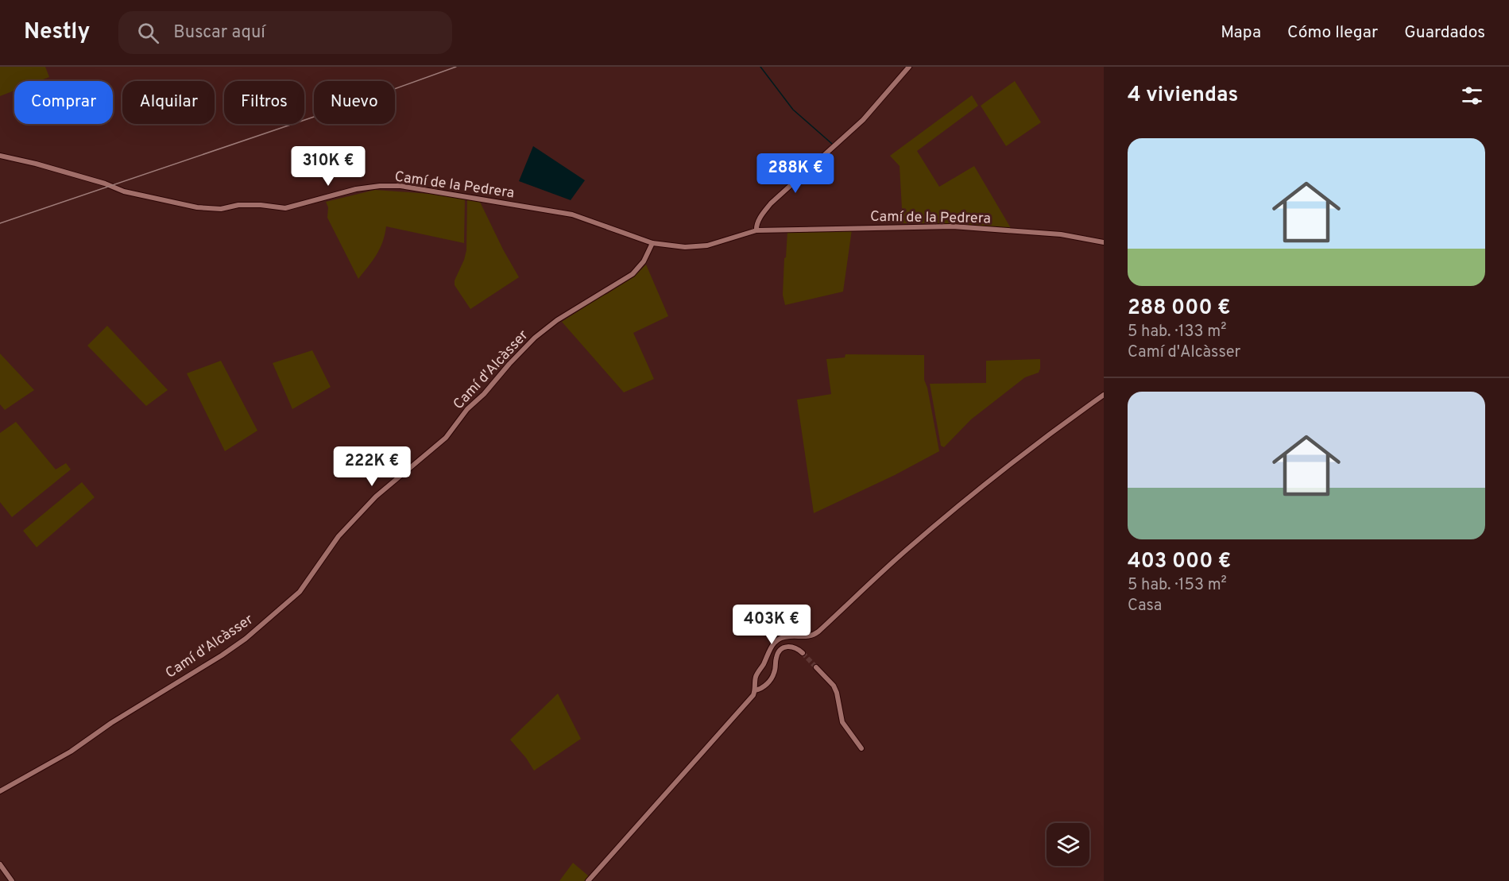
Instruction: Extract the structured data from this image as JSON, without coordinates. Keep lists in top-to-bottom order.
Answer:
{
  "streets": {
    "street": ["Camí de la Pedrera", "Camí d'Alcàsser"]
  },
  "crossings": [
    ["Camí de la Pedrera", "Camí d'Alcàsser"]
  ],
  "page": {
    "header": "Nestly",
    "search": "Buscar aquí",
    "nav": ["Mapa", "Cómo llegar", "Guardados"],
    "heading": "4 viviendas",
    "chip": [
      "Comprar",
      "Alquilar",
      "Filtros",
      "Nuevo"
    ],
    "list": [
      {
        "name": "288 000 €",
        "note": "5 hab. · 133 m² · Camí d'Alcàsser"
      },
      {
        "name": "403 000 €",
        "note": "5 hab. · 153 m² · Casa"
      }
    ],
    "price": [
      "310K €",
      "288K €",
      "222K €",
      "403K €"
    ]
  }
}
